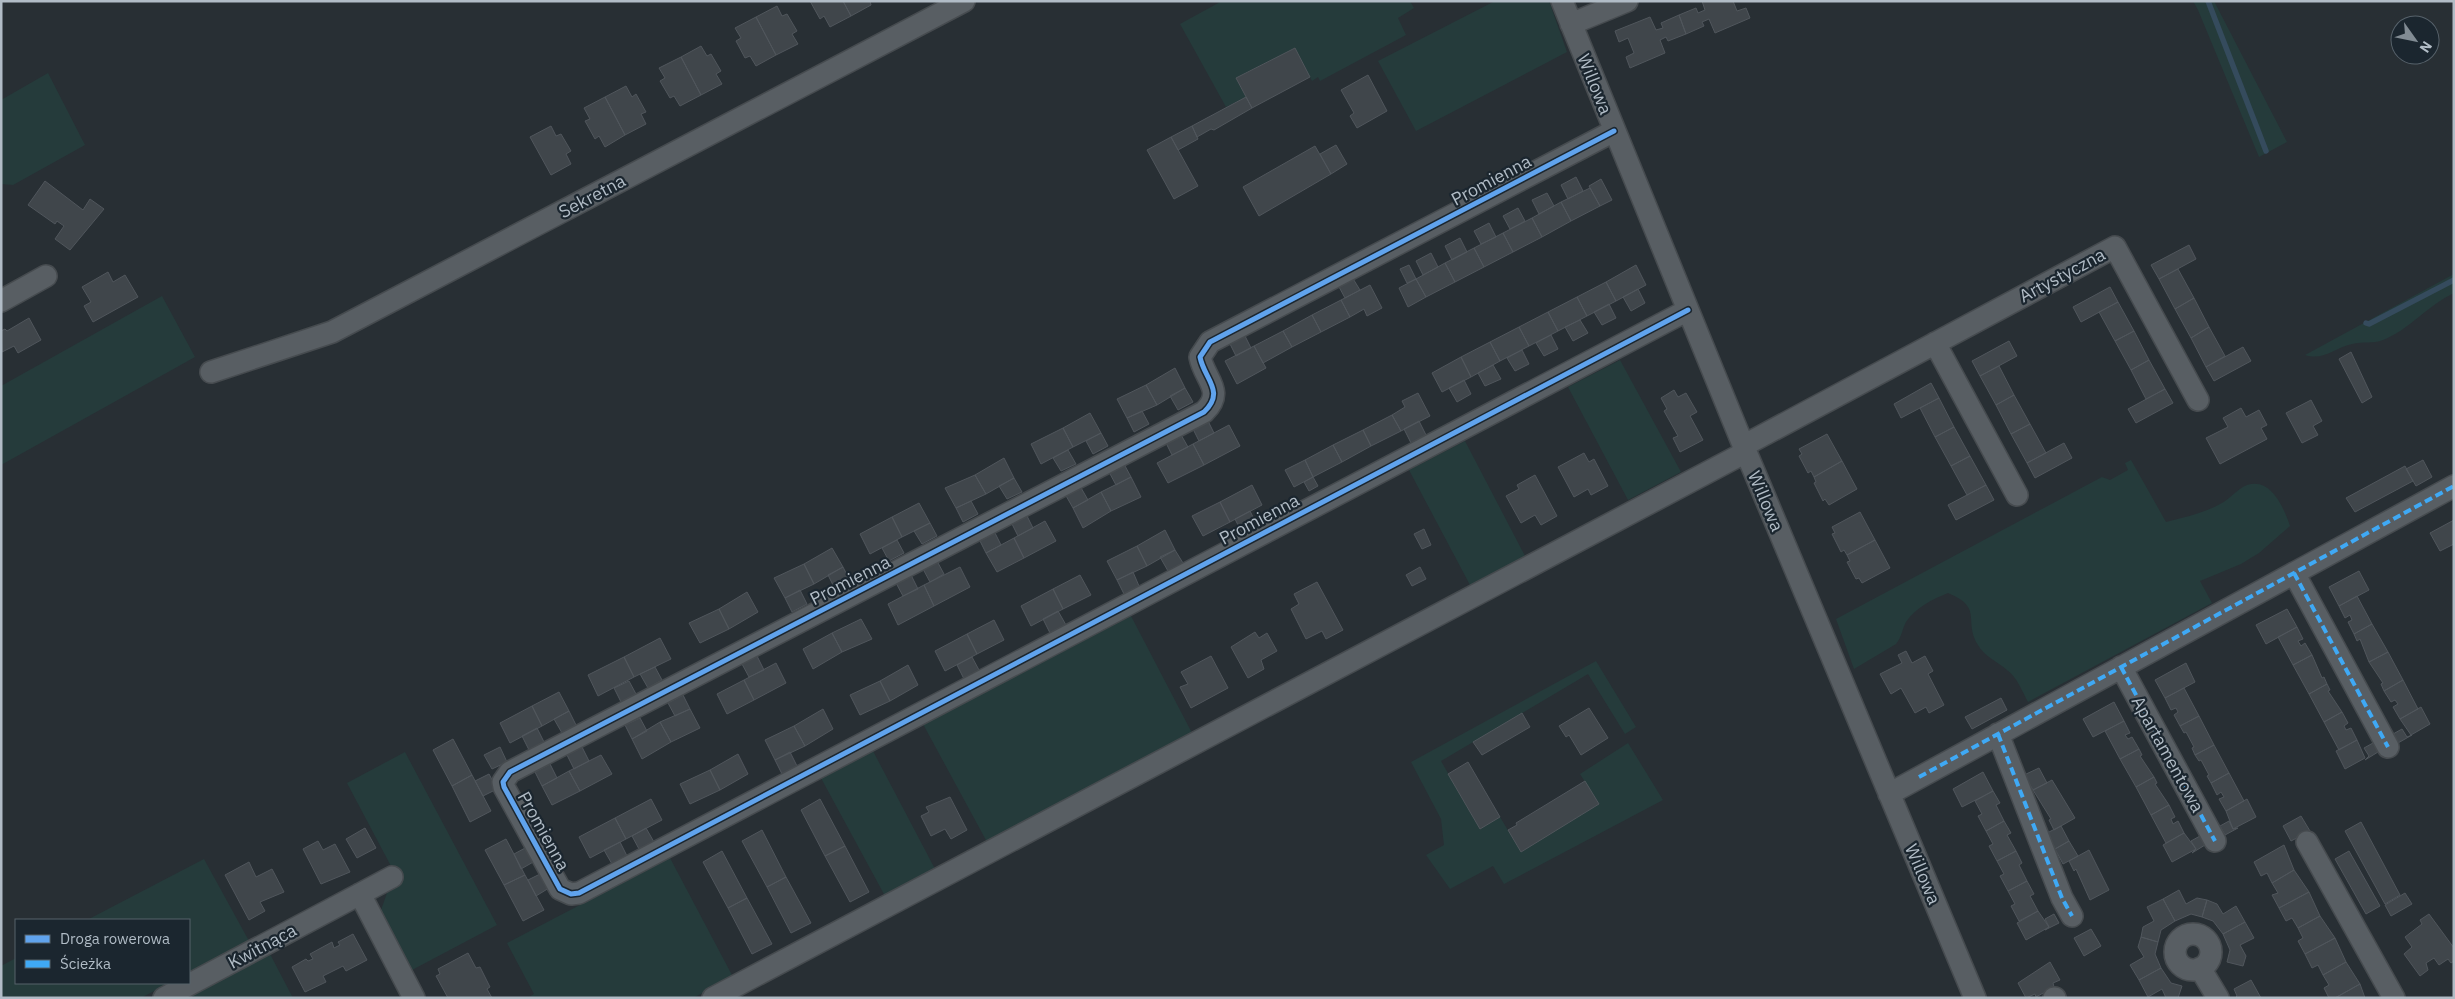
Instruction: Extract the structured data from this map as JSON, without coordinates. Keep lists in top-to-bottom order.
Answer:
{
  "streets": {
    "street": [
      "Willowa",
      "Promienna",
      "Sekretna",
      "Artystyczna",
      "Apartamentowa",
      "Kwitnąca"
    ]
  },
  "crossings": [
    ["Willowa", "Promienna"],
    ["Willowa", "Artystyczna"]
  ],
  "legend": ["Droga rowerowa", "Ścieżka"],
  "north": "bottom right"
}
